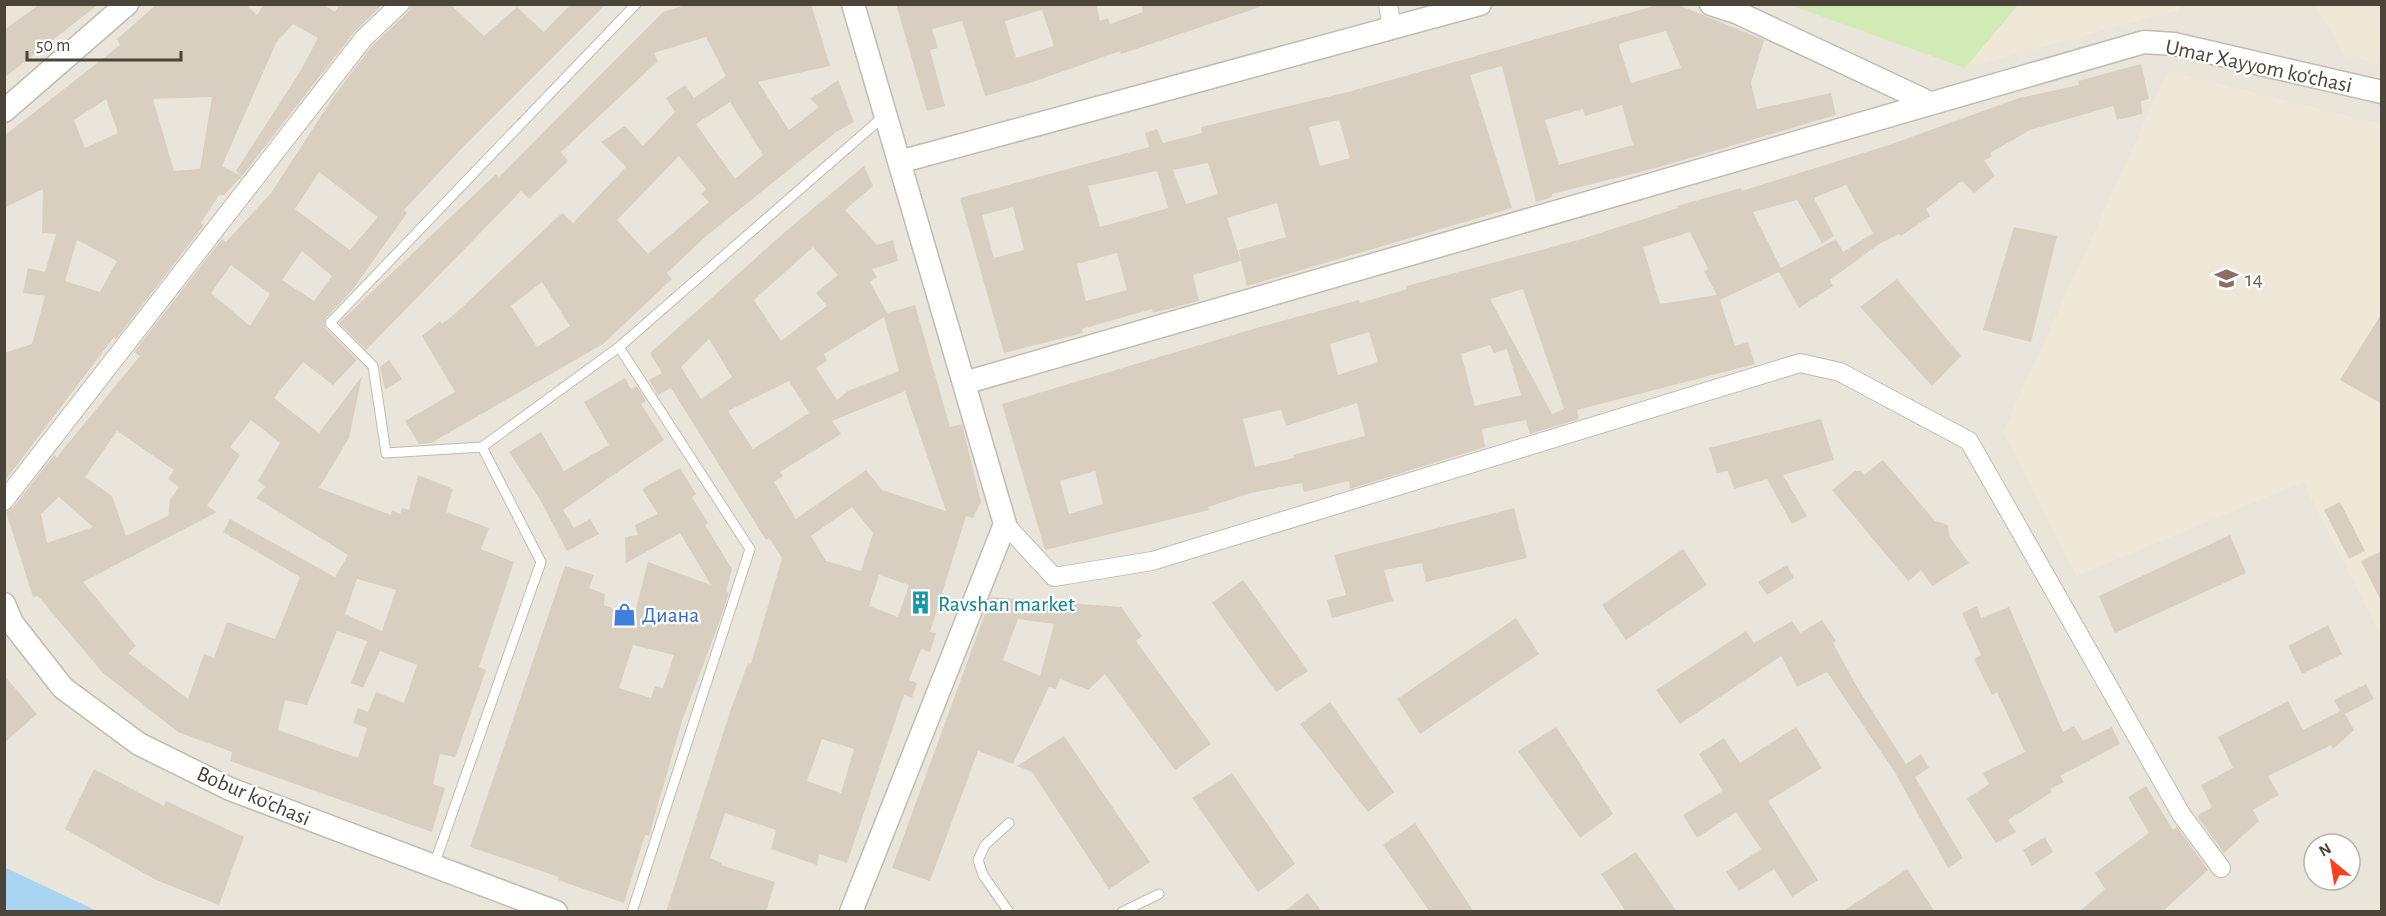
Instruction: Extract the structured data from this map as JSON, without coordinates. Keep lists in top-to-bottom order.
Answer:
{
  "streets": {
    "street": ["Umar Xayyom ko‘chasi", "Bobur ko'chasi"]
  },
  "places": {
    "school or university": ["14"],
    "building": ["Ravshan market"],
    "shop": ["Диана"]
  },
  "scale_bar": "50 m",
  "north": "top left"
}
